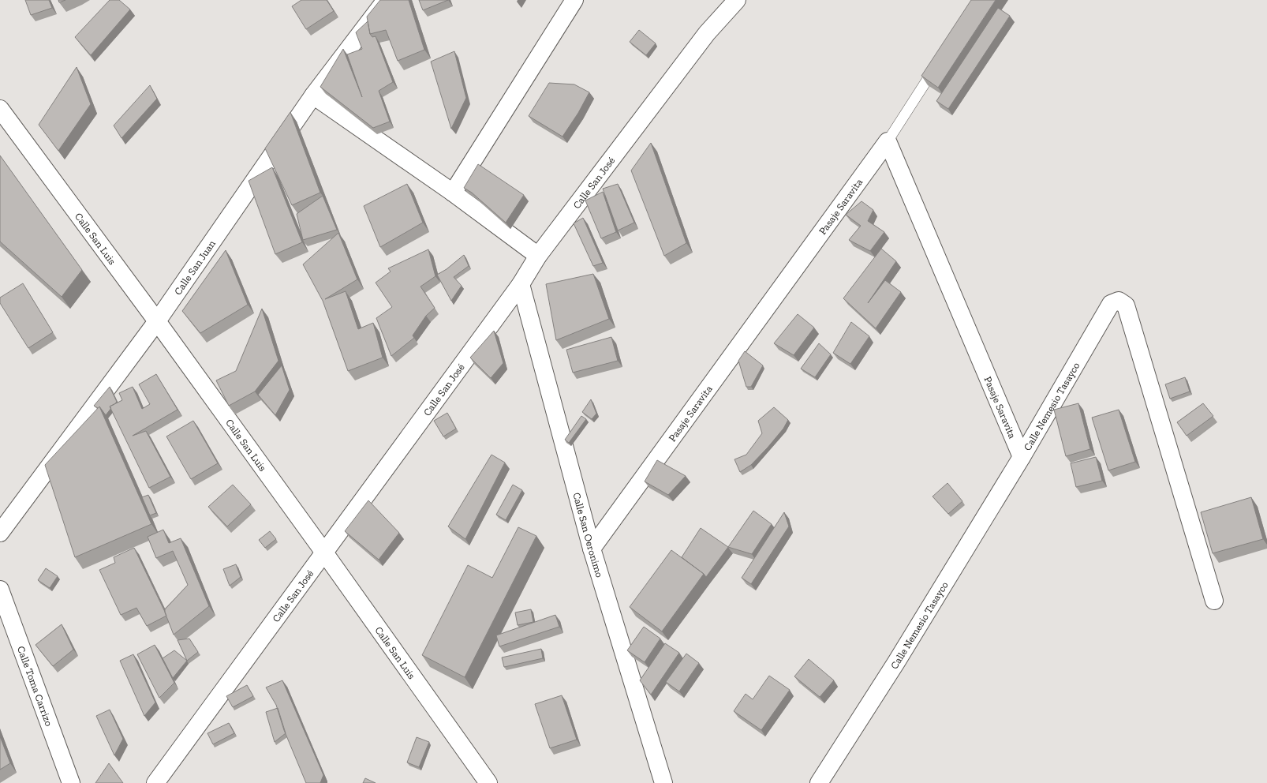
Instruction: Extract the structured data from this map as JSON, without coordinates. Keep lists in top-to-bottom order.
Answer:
{
  "streets": {
    "street": [
      "Calle San José",
      "Pasaje Saravita",
      "Calle San Luis",
      "Calle San Juan",
      "Calle Nemesio Tasayco",
      "Calle San Oeronimo",
      "Calle Toma Carrizo"
    ]
  },
  "crossings": [
    ["Calle San José", "Calle San Luis"],
    ["Calle San José", "Calle San Oeronimo"],
    ["Pasaje Saravita", "Calle Nemesio Tasayco"],
    ["Pasaje Saravita", "Calle San Oeronimo"],
    ["Calle San Luis", "Calle San Juan"]
  ]
}
